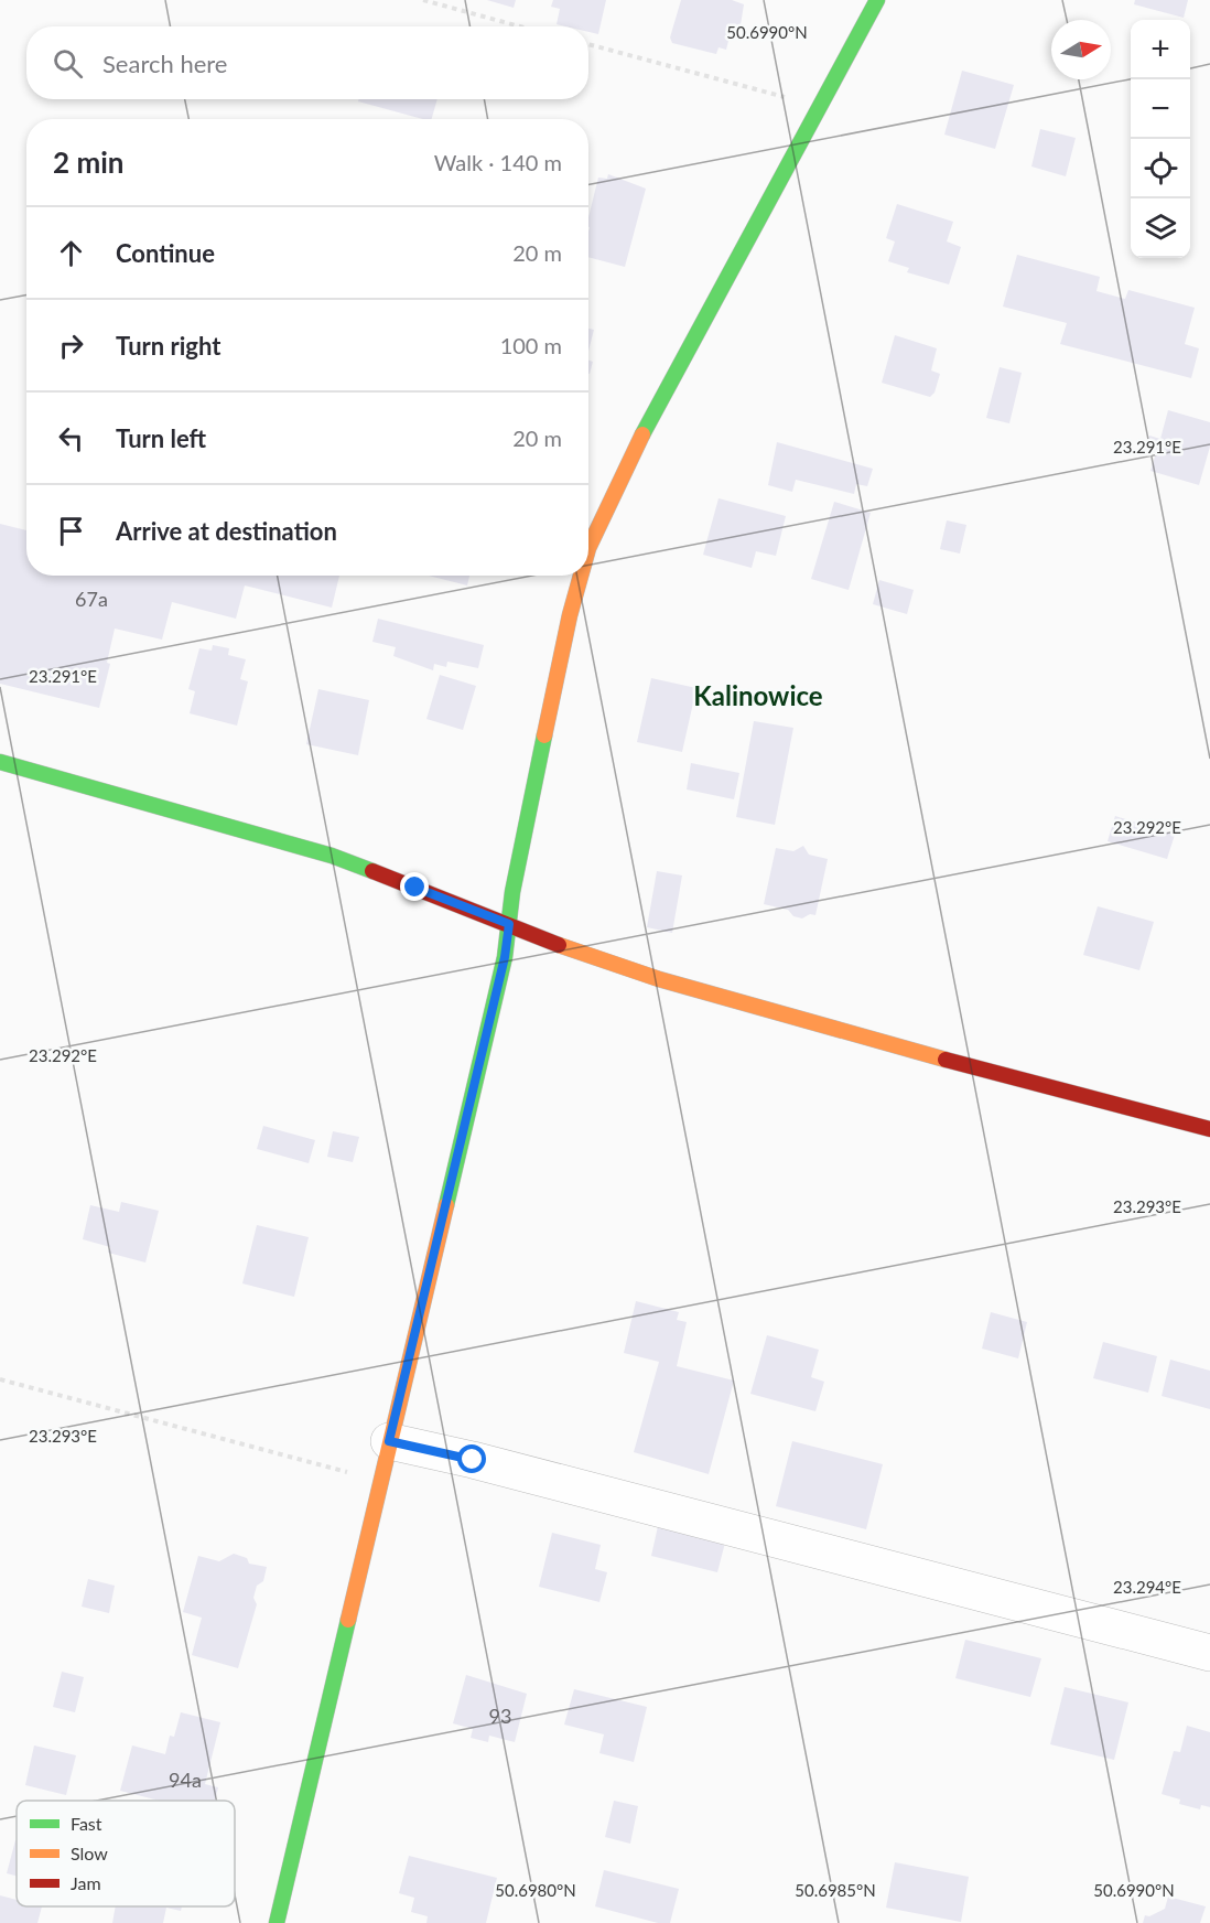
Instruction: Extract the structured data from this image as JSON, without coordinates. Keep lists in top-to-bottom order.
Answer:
{
  "districts": ["Kalinowice"],
  "house_numbers": ["67a", "93", "94a"],
  "legend": ["Fast", "Slow", "Jam"],
  "north": "right",
  "page": {
    "map_buttons": ["+", "−"],
    "search": "Search here",
    "heading": ["2 min", "Walk · 140 m"],
    "list": [
      ["Continue", "20 m"],
      ["Turn right", "100 m"],
      ["Turn left", "20 m"],
      "Arrive at destination"
    ]
  },
  "coordinates": [
    "50.6990°N",
    "23.291°E",
    "23.292°E",
    "23.293°E",
    "23.294°E",
    "50.6980°N",
    "50.6985°N"
  ]
}
